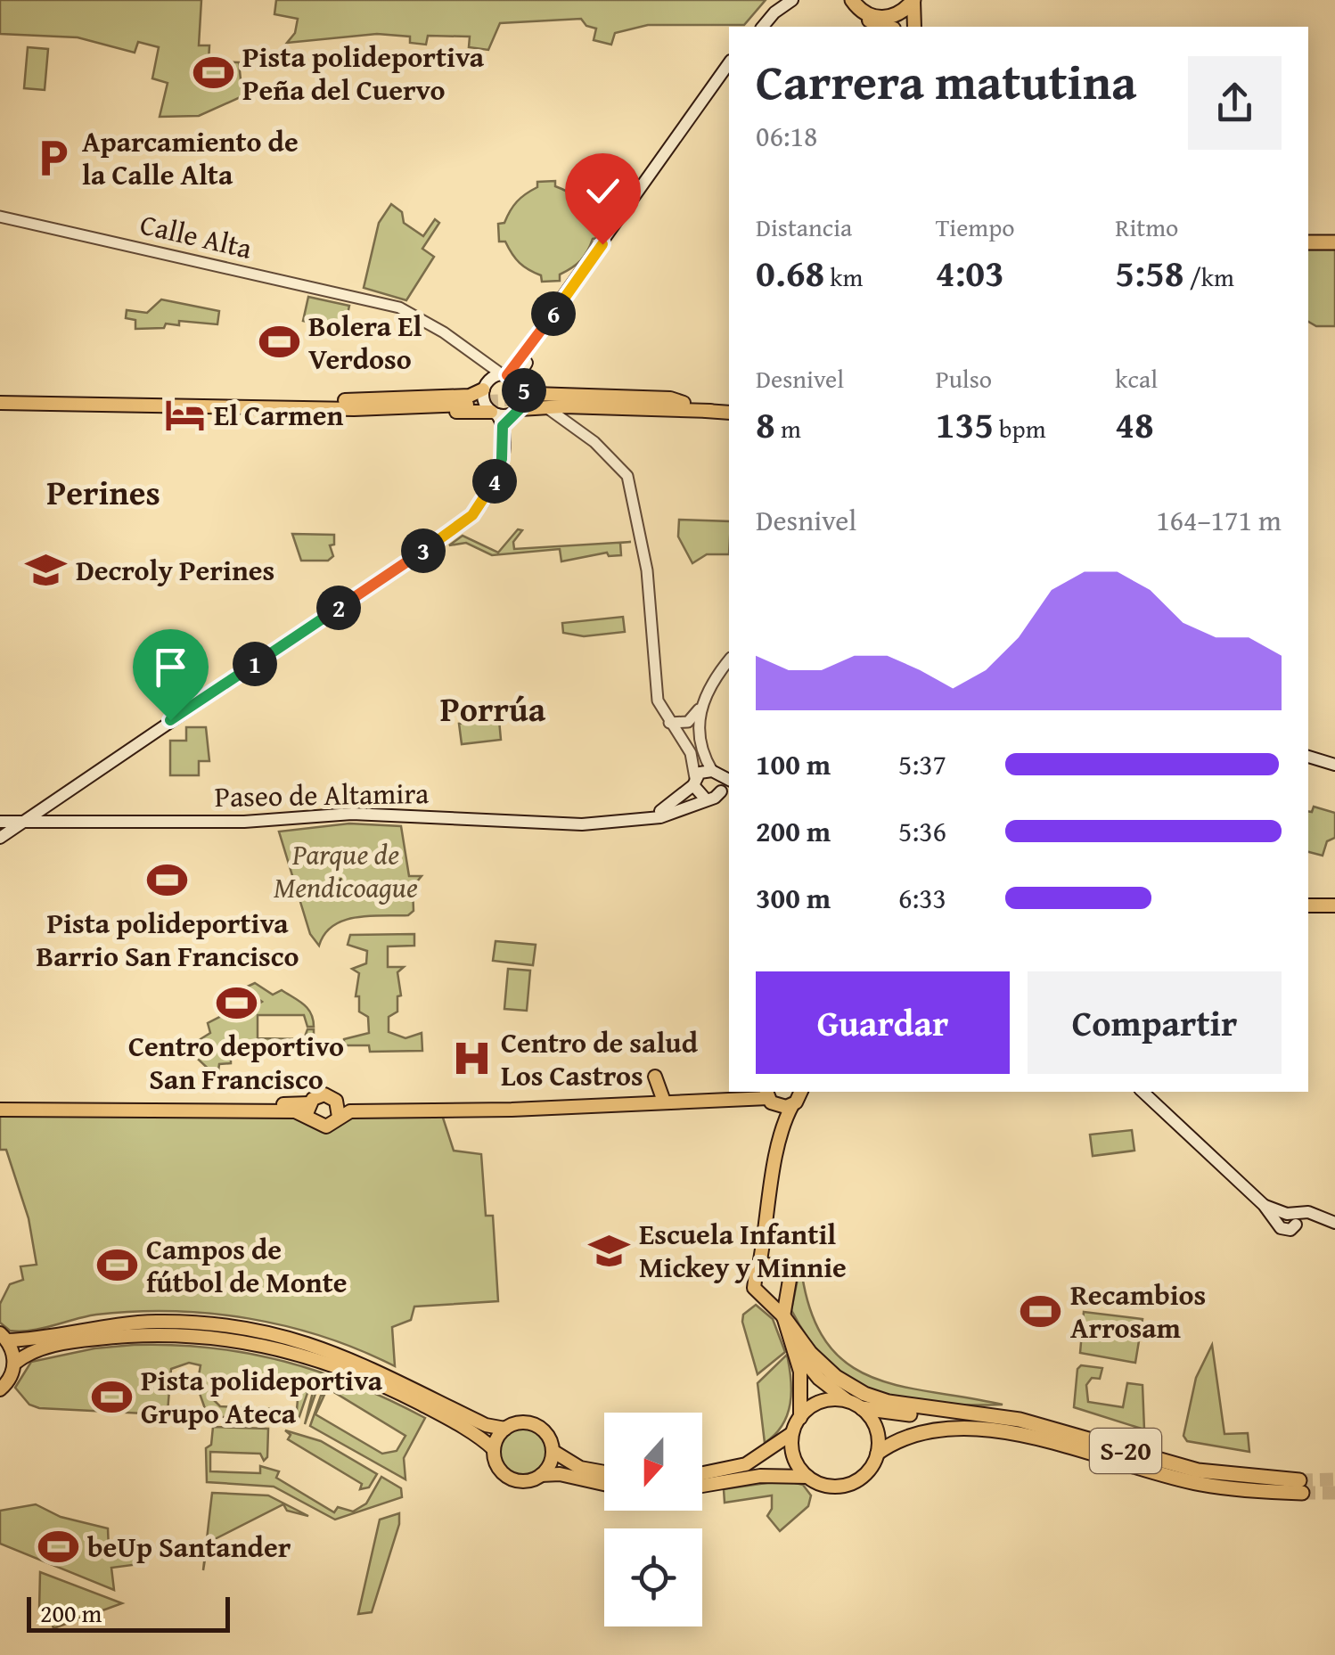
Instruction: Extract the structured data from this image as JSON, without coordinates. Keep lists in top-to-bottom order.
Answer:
{
  "streets": {
    "highway": ["S-20"],
    "main road": ["Paseo de Altamira"],
    "street": ["Calle Alta"]
  },
  "districts": ["Perines", "Porrúa"],
  "parks": ["Parque de Mendicoague"],
  "places": {
    "sports": [
      "Pista polideportiva Peña del Cuervo",
      "Bolera El Verdoso",
      "Pista polideportiva Barrio San Francisco",
      "Centro deportivo San Francisco",
      "Campos de fútbol de Monte",
      "Recambios Arrosam",
      "Pista polideportiva Grupo Ateca",
      "beUp Santander"
    ],
    "parking": ["Aparcamiento de la Calle Alta"],
    "hotel": ["El Carmen"],
    "school or university": ["Decroly Perines", "Escuela Infantil Mickey y Minnie"],
    "hospital": ["Centro de salud Los Castros"]
  },
  "scale_bar": "200 m",
  "north": "bottom",
  "page": {
    "heading": ["Carrera matutina", "06:18"],
    "stats": [
      ["Distancia", "0.68 km"],
      ["Tiempo", "4:03"],
      ["Ritmo", "5:58 /km"],
      ["Desnivel", "8 m"],
      ["Pulso", "135 bpm"],
      ["kcal", "48"]
    ],
    "pins": [
      "6",
      "5",
      "4",
      "3",
      "2",
      "1"
    ],
    "chart": ["Desnivel", "164–171 m"],
    "list": [
      {
        "name": "100 m",
        "note": "5:37"
      },
      {
        "name": "200 m",
        "note": "5:36"
      },
      {
        "name": "300 m",
        "note": "6:33"
      }
    ],
    "buttons": ["Guardar", "Compartir"],
    "scale": "200 m"
  }
}
